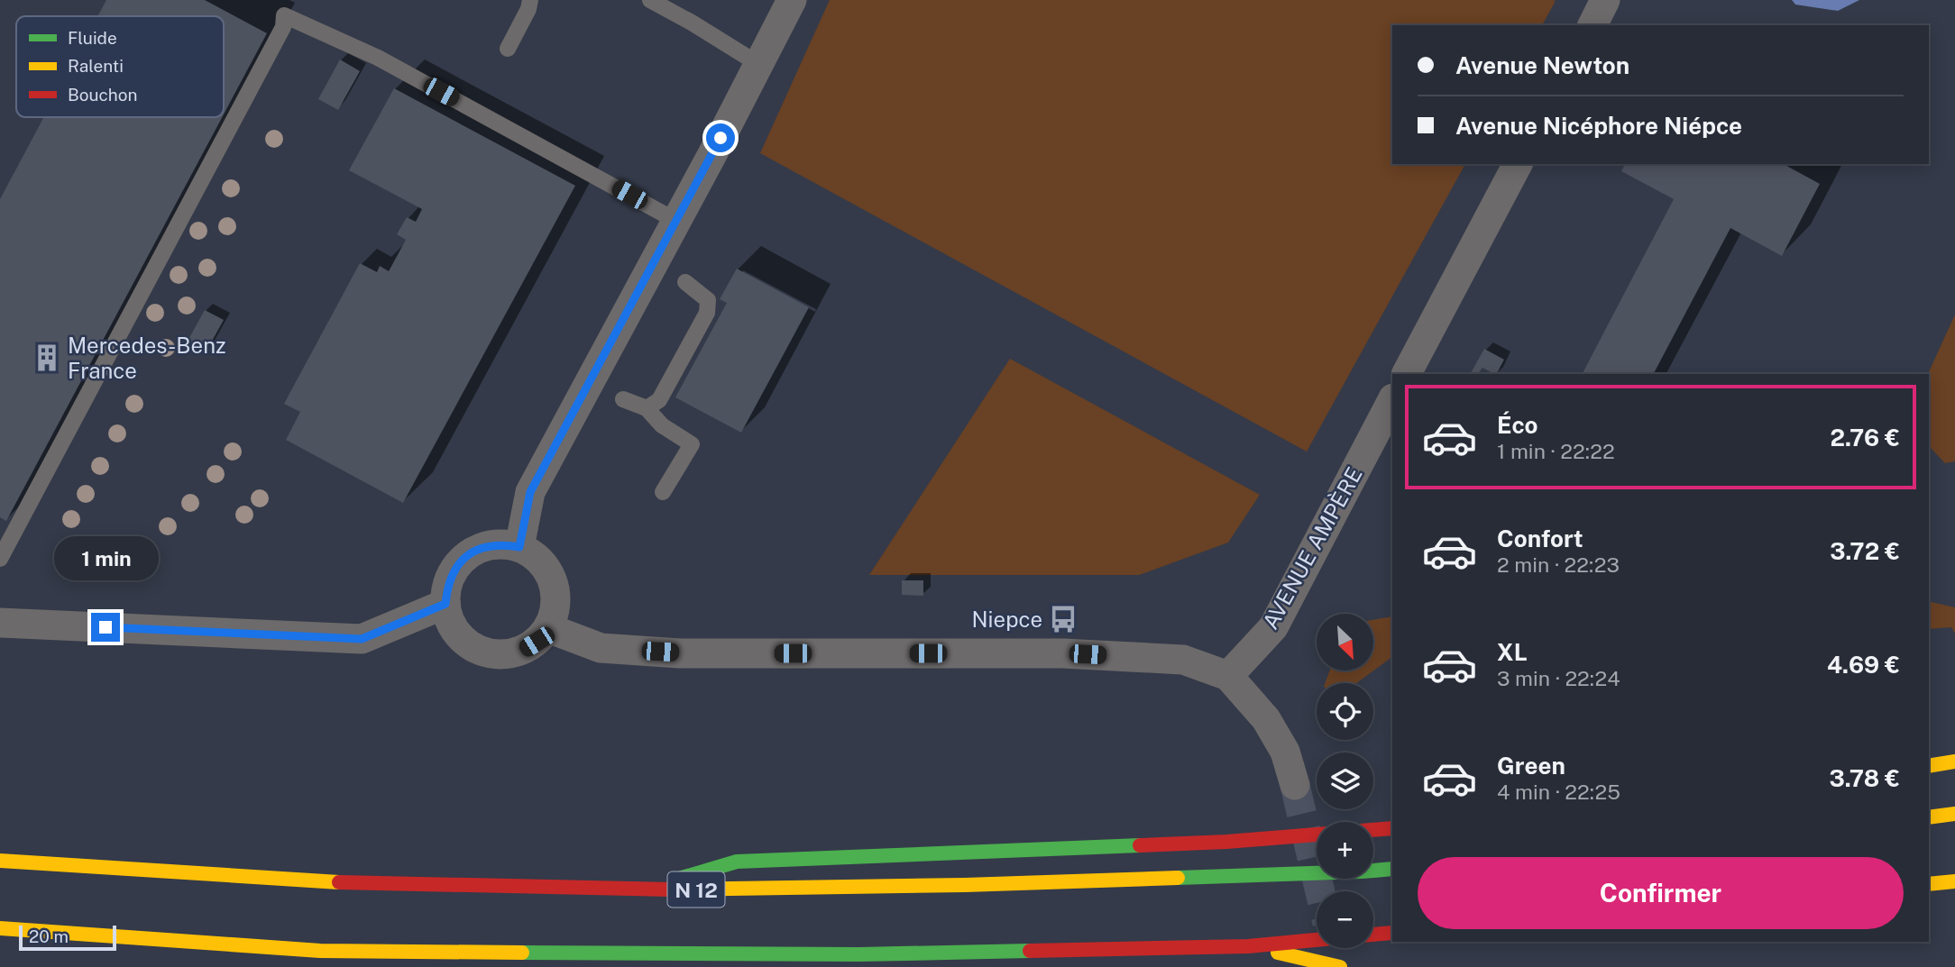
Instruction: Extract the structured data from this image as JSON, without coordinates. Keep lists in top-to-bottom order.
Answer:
{
  "streets": {
    "highway": ["N 12"],
    "street": ["AVENUE AMPÈRE"]
  },
  "places": {
    "building": ["Mercedes-Benz France"],
    "bus stop": ["Niepce"]
  },
  "legend": ["Fluide", "Ralenti", "Bouchon"],
  "scale_bar": "20 m",
  "north": "bottom right",
  "page": {
    "banner": ["Avenue Newton", "Avenue Nicéphore Niépce"],
    "list": [
      {
        "name": "Éco",
        "note": "1 min · 22:22",
        "value": "2.76 €"
      },
      {
        "name": "Confort",
        "note": "2 min · 22:23",
        "value": "3.72 €"
      },
      {
        "name": "XL",
        "note": "3 min · 22:24",
        "value": "4.69 €"
      },
      {
        "name": "Green",
        "note": "4 min · 22:25",
        "value": "3.78 €"
      }
    ],
    "bubble": "1 min",
    "map_buttons": ["+", "−"],
    "buttons": "Confirmer",
    "scale": "20 m"
  }
}
